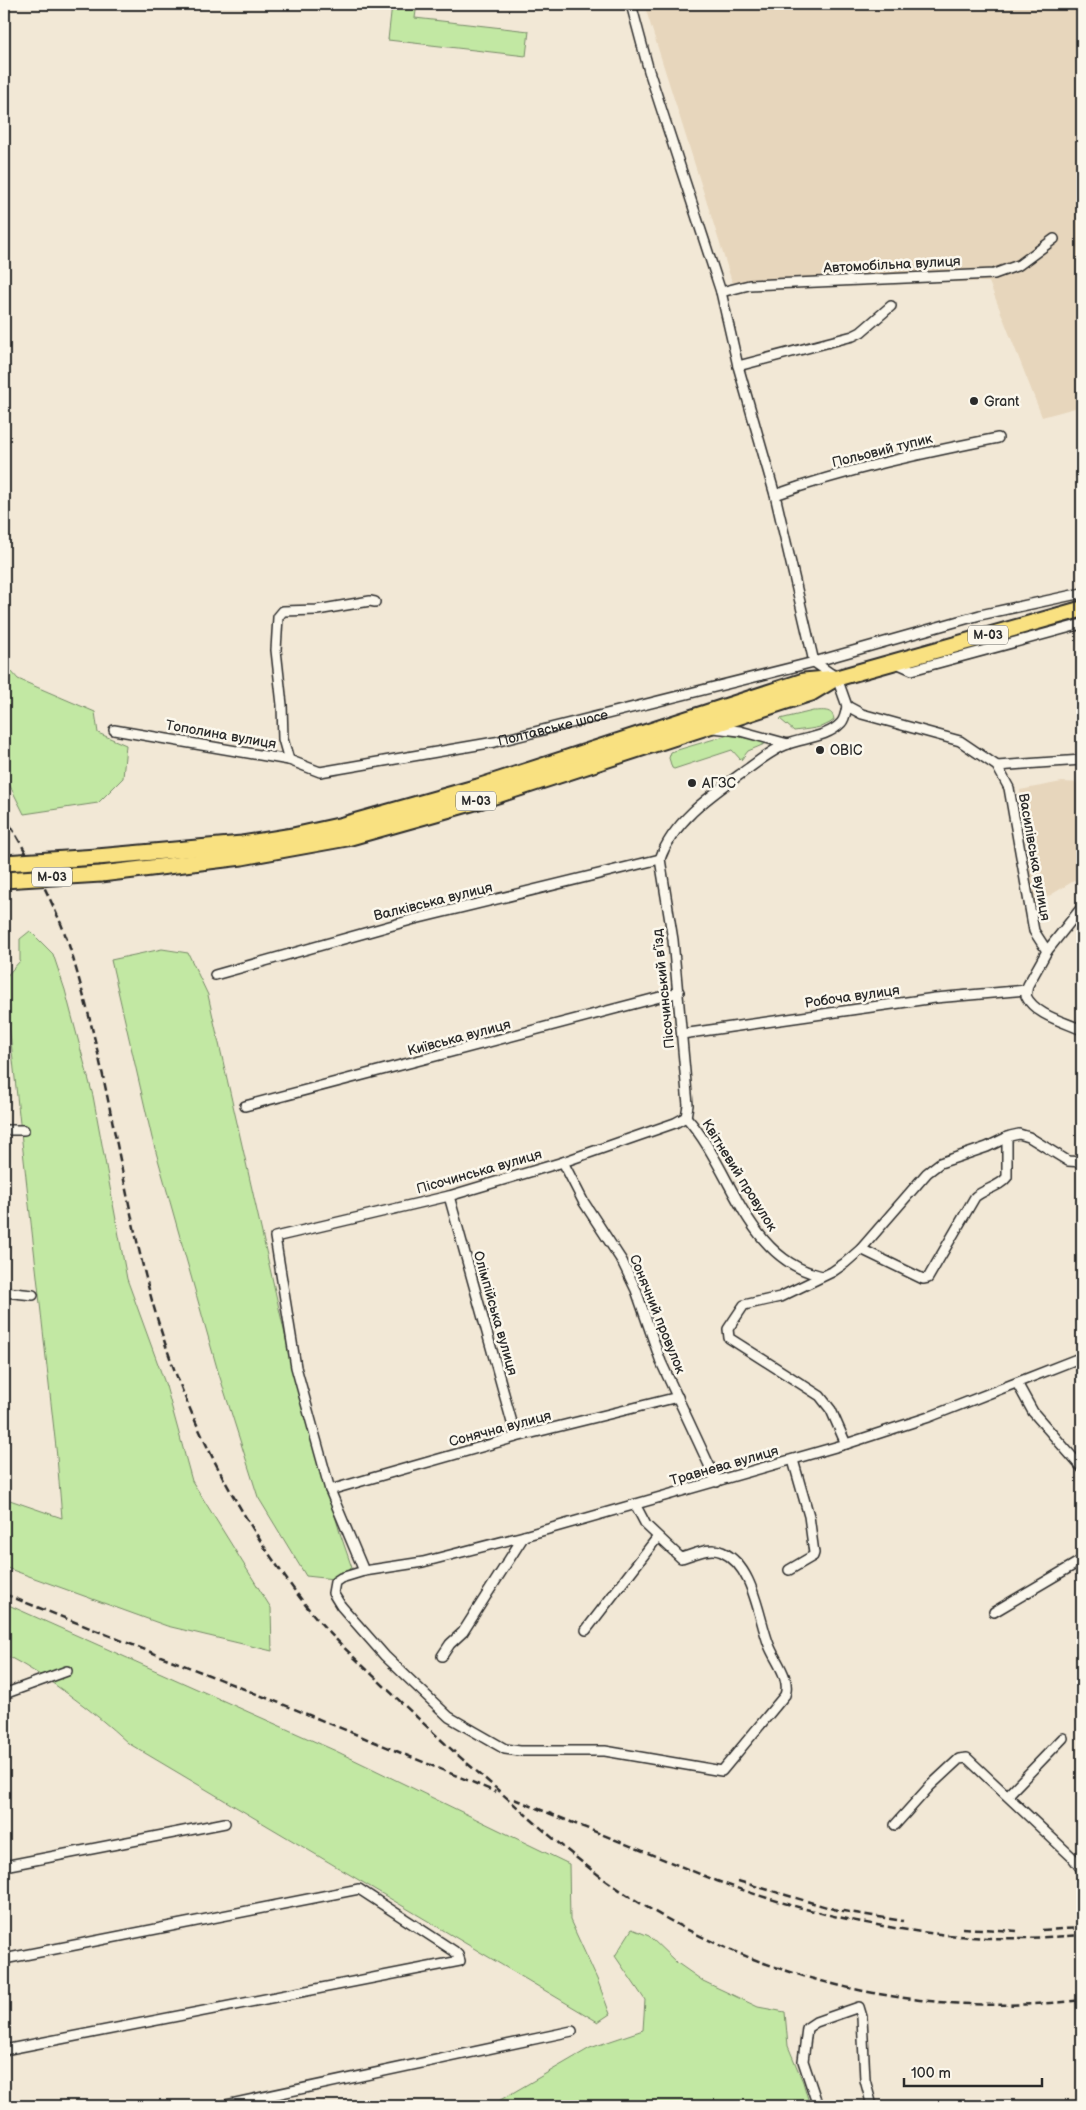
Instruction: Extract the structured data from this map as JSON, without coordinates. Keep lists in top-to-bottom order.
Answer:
{
  "streets": {
    "highway": ["М-03"],
    "street": [
      "Автомобільна вулиця",
      "Польовий тупик",
      "Полтавське шосе",
      "Тополина вулиця",
      "Василівська вулиця",
      "Валківська вулиця",
      "Пісочинський в’їзд",
      "Робоча вулиця",
      "Київська вулиця",
      "Пісочинська вулиця",
      "Квітневий провулок",
      "Олімпійська вулиця",
      "Сонячний провулок",
      "Сонячна вулиця",
      "Травнева вулиця"
    ]
  },
  "crossings": [
    ["Полтавське шосе", "Тополина вулиця"],
    ["Василівська вулиця", "Робоча вулиця"],
    ["Валківська вулиця", "Пісочинський в’їзд"],
    ["Пісочинський в’їзд", "Робоча вулиця"],
    ["Пісочинський в’їзд", "Київська вулиця"],
    ["Пісочинський в’їзд", "Пісочинська вулиця"],
    ["Пісочинський в’їзд", "Квітневий провулок"],
    ["Пісочинська вулиця", "Квітневий провулок"],
    ["Пісочинська вулиця", "Олімпійська вулиця"],
    ["Пісочинська вулиця", "Сонячний провулок"],
    ["Пісочинська вулиця", "Сонячна вулиця"],
    ["Олімпійська вулиця", "Сонячна вулиця"],
    ["Сонячний провулок", "Сонячна вулиця"],
    ["Сонячний провулок", "Травнева вулиця"]
  ],
  "places": ["Grant", "ОВІС", "АГЗС"],
  "scale_bar": "100 m"
}
